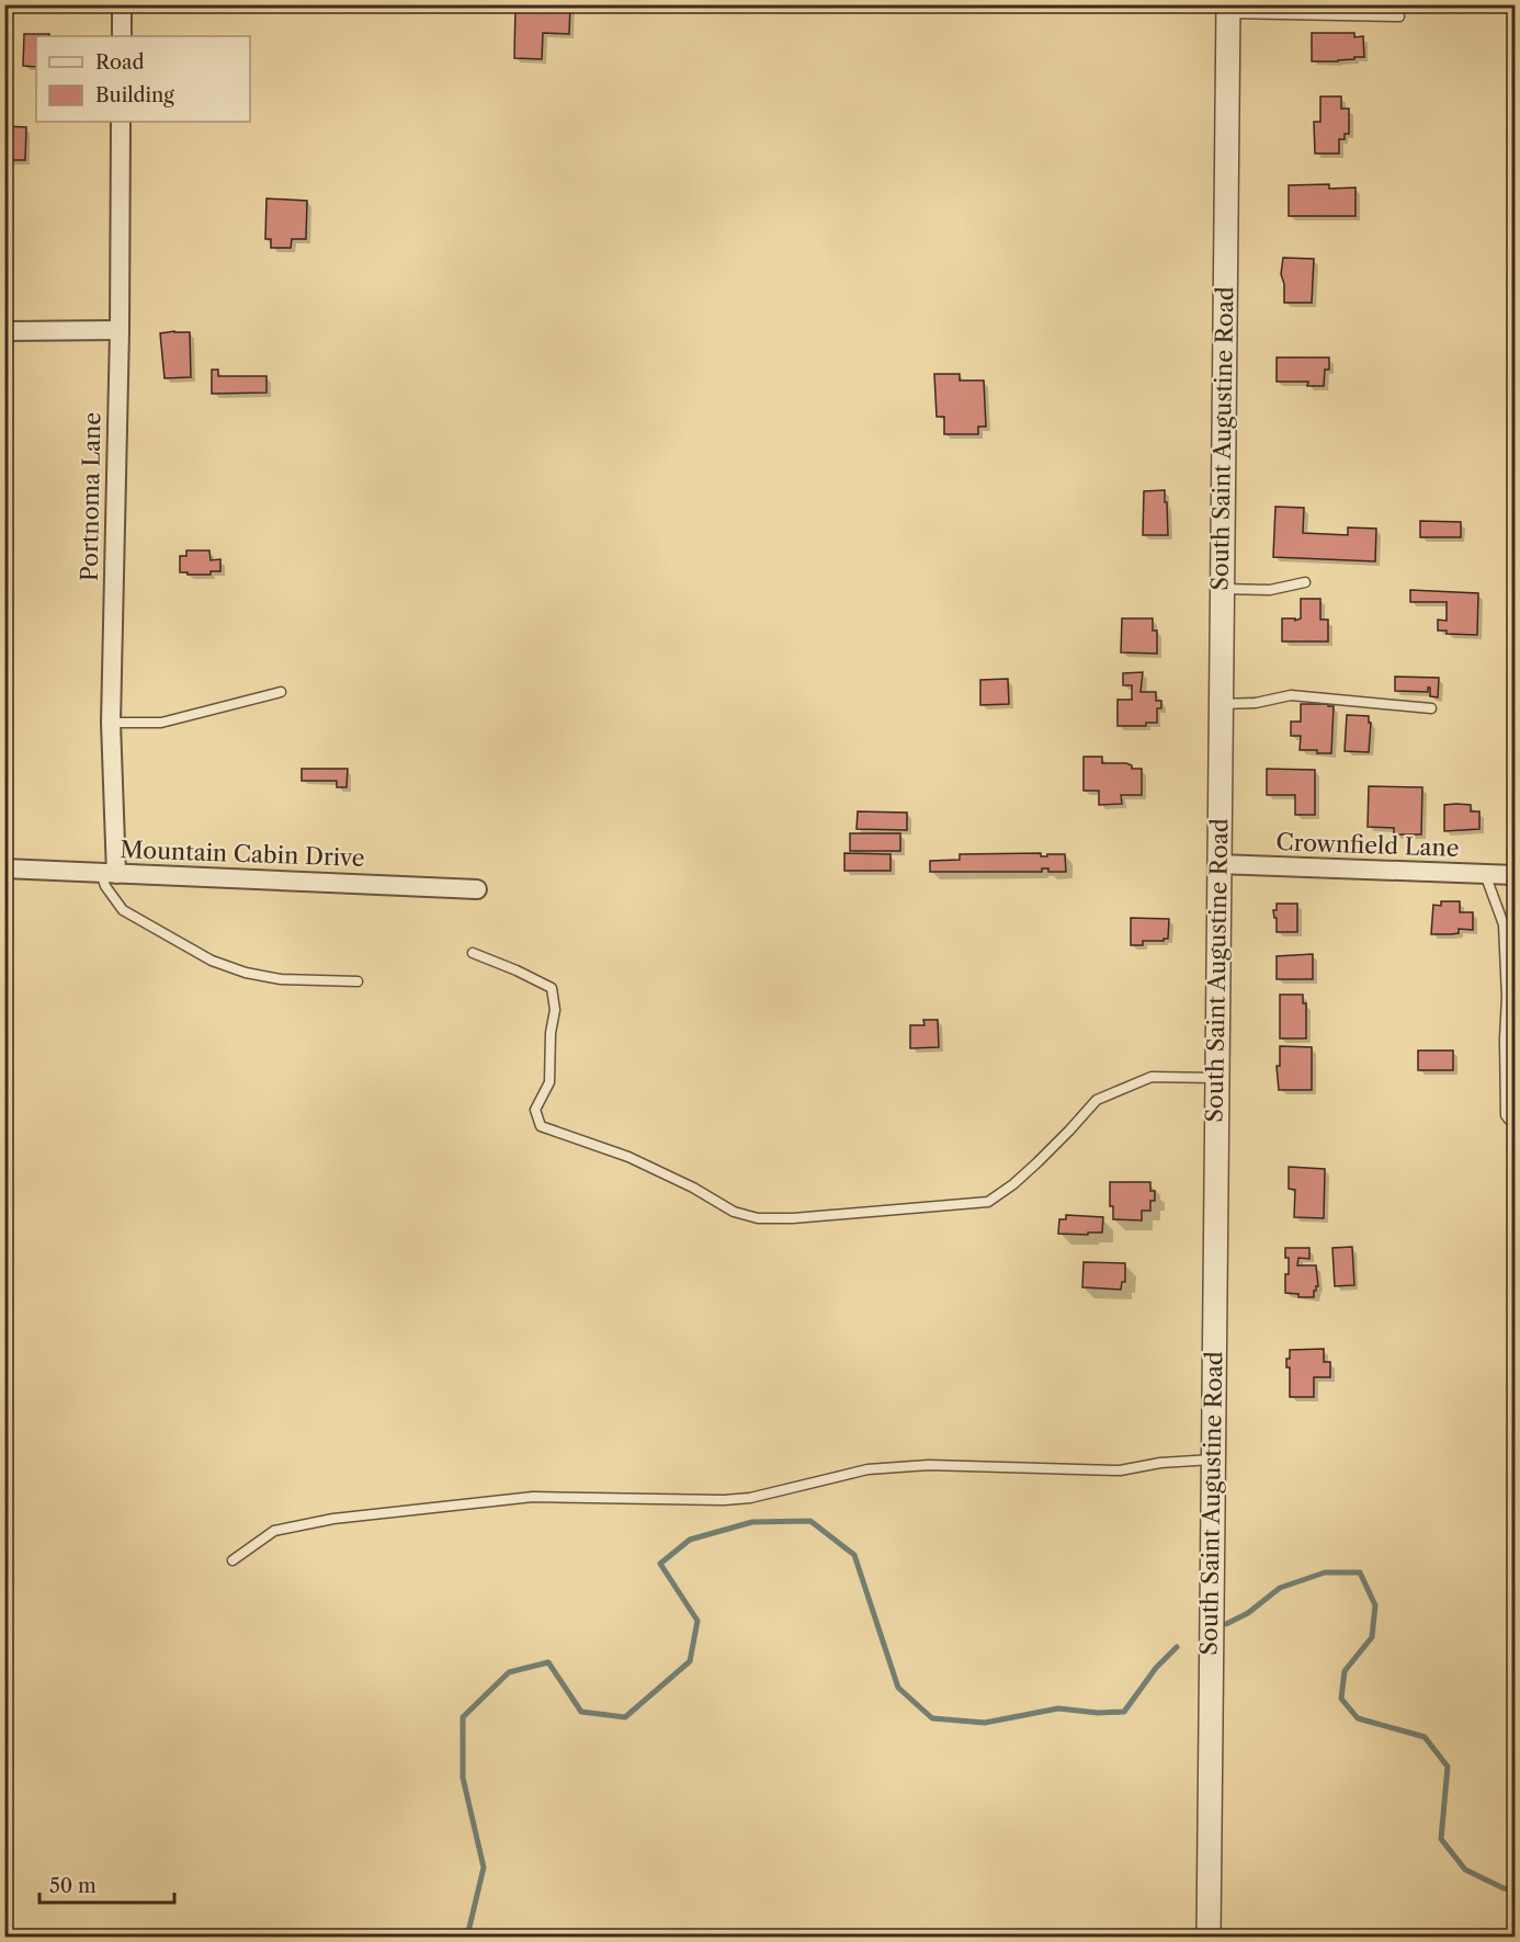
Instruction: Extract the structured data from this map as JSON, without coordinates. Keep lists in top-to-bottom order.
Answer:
{
  "streets": {
    "street": [
      "South Saint Augustine Road",
      "Portnoma Lane",
      "Crownfield Lane",
      "Mountain Cabin Drive"
    ]
  },
  "crossings": [
    ["South Saint Augustine Road", "Crownfield Lane"],
    ["Portnoma Lane", "Mountain Cabin Drive"]
  ],
  "legend": ["Road", "Building"],
  "scale_bar": "50 m"
}
